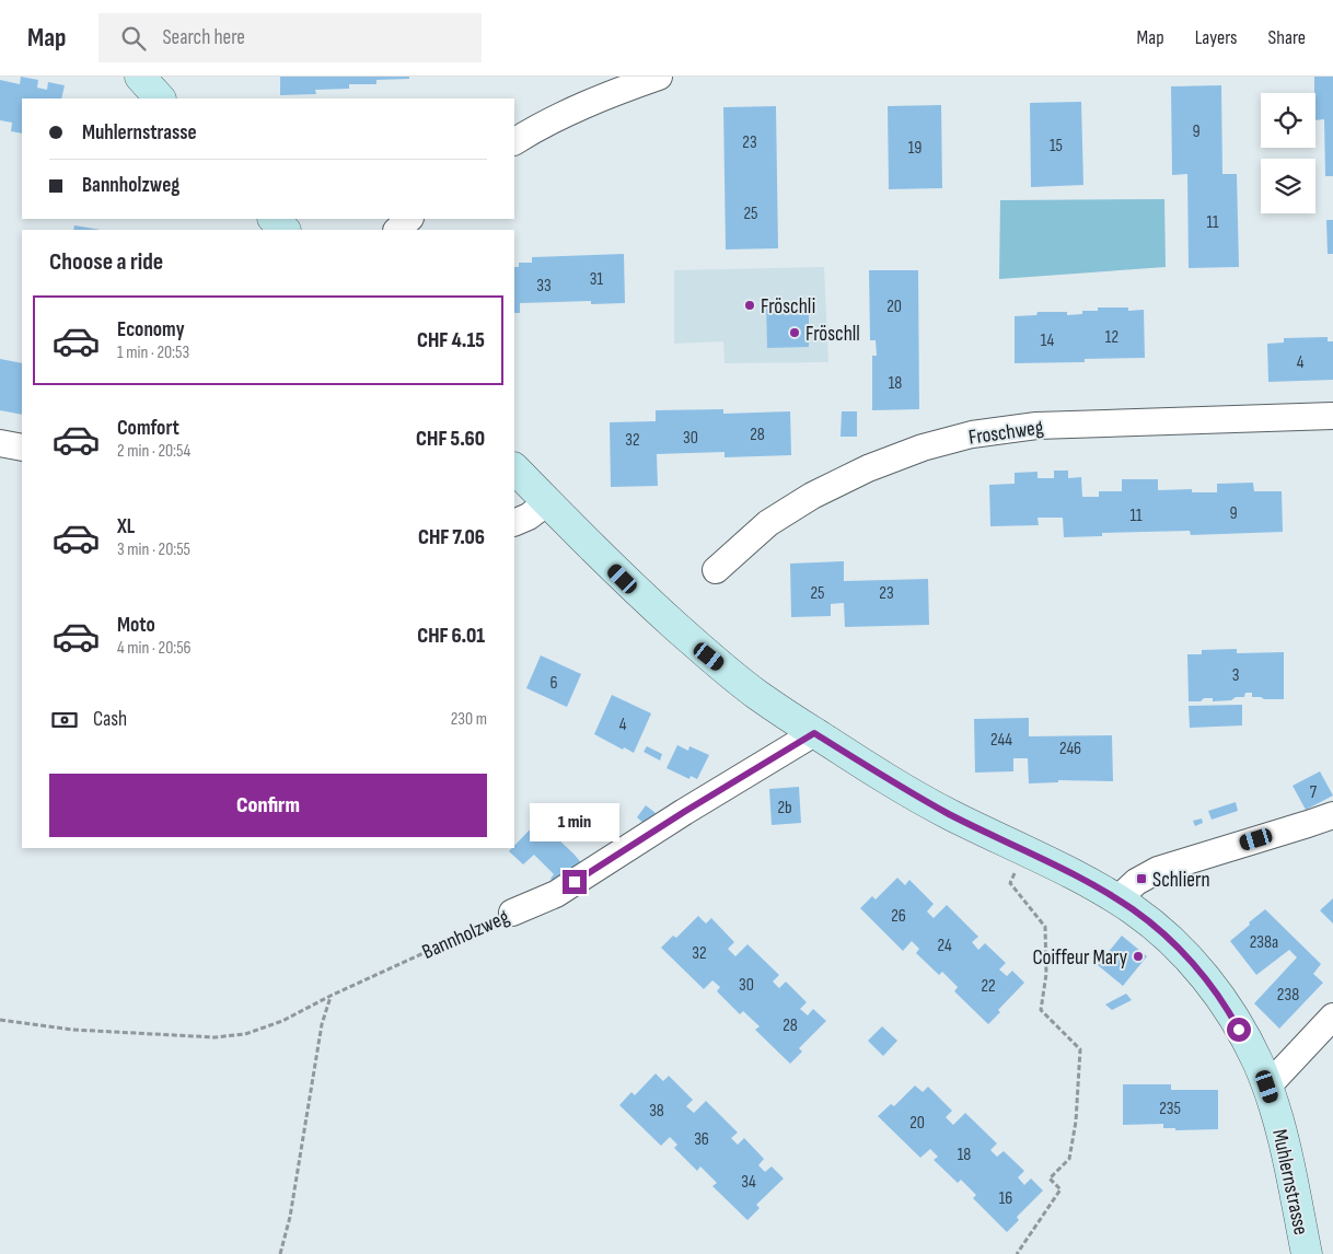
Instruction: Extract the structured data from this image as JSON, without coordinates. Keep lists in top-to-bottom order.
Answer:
{
  "streets": {
    "street": ["Froschweg", "Bannholzweg", "Muhlernstrasse"]
  },
  "crossings": [
    ["Bannholzweg", "Muhlernstrasse"]
  ],
  "places": {
    "other": ["Fröschli", "Fröschll", "Coiffeur Mary"],
    "transit": ["Schliern"]
  },
  "house_numbers": [
    "9",
    "23",
    "15",
    "19",
    "25",
    "11",
    "31",
    "33",
    "20",
    "12",
    "14",
    "4",
    "18",
    "28",
    "30",
    "32",
    "9",
    "11",
    "25",
    "23",
    "3",
    "6",
    "4",
    "244",
    "246",
    "7",
    "2b",
    "26",
    "238a",
    "24",
    "32",
    "30",
    "22",
    "238",
    "28",
    "235",
    "38",
    "20",
    "36",
    "18",
    "34",
    "16"
  ],
  "page": {
    "header": "Map",
    "search": "Search here",
    "nav": ["Map", "Layers", "Share"],
    "banner": ["Muhlernstrasse", "Bannholzweg"],
    "heading": "Choose a ride",
    "list": [
      {
        "name": "Economy",
        "note": "1 min · 20:53",
        "value": "CHF 4.15"
      },
      {
        "name": "Comfort",
        "note": "2 min · 20:54",
        "value": "CHF 5.60"
      },
      {
        "name": "XL",
        "note": "3 min · 20:55",
        "value": "CHF 7.06"
      },
      {
        "name": "Moto",
        "note": "4 min · 20:56",
        "value": "CHF 6.01"
      }
    ],
    "pay": ["Cash", "230 m"],
    "buttons": "Confirm",
    "bubble": "1 min"
  }
}
